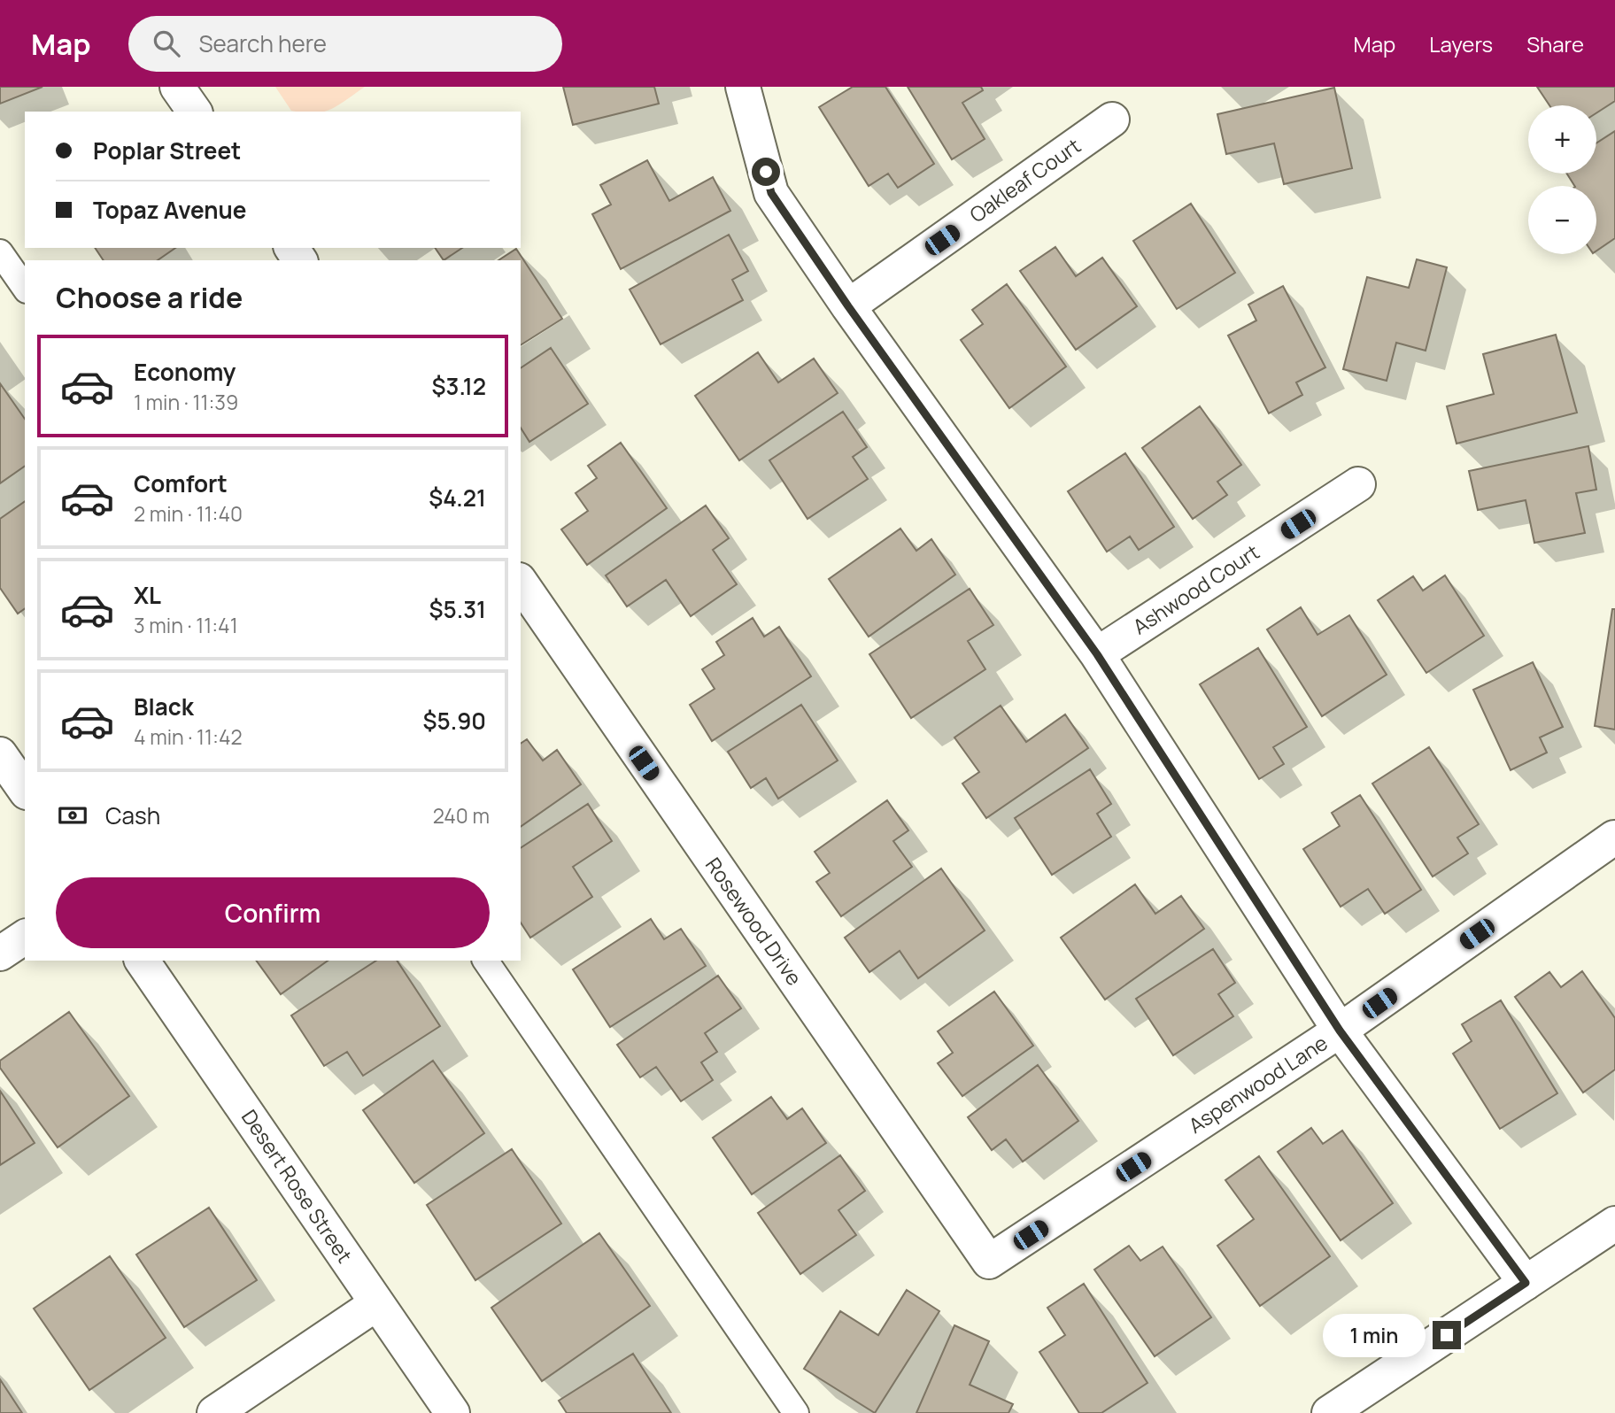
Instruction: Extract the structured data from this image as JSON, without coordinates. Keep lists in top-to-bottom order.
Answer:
{
  "streets": {
    "street": [
      "Oakleaf Court",
      "Ashwood Court",
      "Rosewood Drive",
      "Aspenwood Lane",
      "Desert Rose Street"
    ]
  },
  "crossings": [
    ["Rosewood Drive", "Aspenwood Lane"]
  ],
  "page": {
    "header": "Map",
    "search": "Search here",
    "nav": ["Map", "Layers", "Share"],
    "map_buttons": ["+", "−"],
    "banner": ["Poplar Street", "Topaz Avenue"],
    "heading": "Choose a ride",
    "list": [
      {
        "name": "Economy",
        "note": "1 min · 11:39",
        "value": "$3.12"
      },
      {
        "name": "Comfort",
        "note": "2 min · 11:40",
        "value": "$4.21"
      },
      {
        "name": "XL",
        "note": "3 min · 11:41",
        "value": "$5.31"
      },
      {
        "name": "Black",
        "note": "4 min · 11:42",
        "value": "$5.90"
      }
    ],
    "pay": ["Cash", "240 m"],
    "buttons": "Confirm",
    "bubble": "1 min"
  }
}
